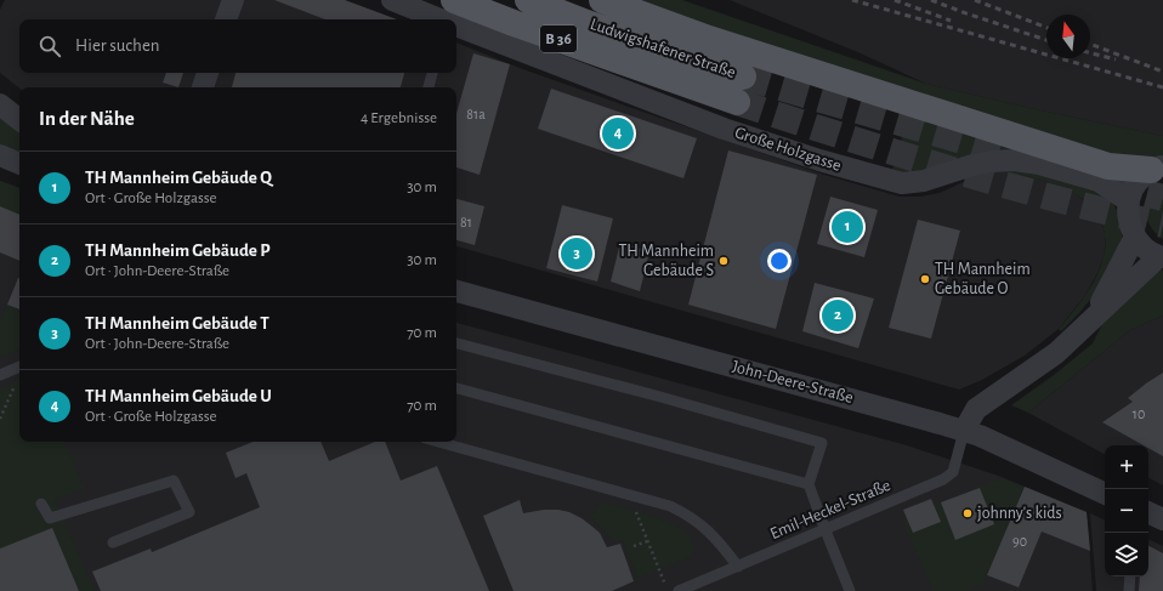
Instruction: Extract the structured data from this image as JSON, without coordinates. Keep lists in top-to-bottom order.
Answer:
{
  "streets": {
    "main road": ["B 36", "Ludwigshafener Straße"],
    "street": ["Große Holzgasse", "John-Deere-Straße"],
    "lane": ["Emil-Heckel-Straße"]
  },
  "crossings": [
    ["Ludwigshafener Straße", "Große Holzgasse"],
    ["John-Deere-Straße", "Emil-Heckel-Straße"]
  ],
  "places": ["TH Mannheim Gebäude S", "TH Mannheim Gebäude O", "johnny's kids"],
  "house_numbers": [
    "81a",
    "81",
    "10",
    "90"
  ],
  "north": "top",
  "page": {
    "search": "Hier suchen",
    "heading": ["In der Nähe", "4 Ergebnisse"],
    "pins": [
      "4",
      "1",
      "3",
      "2"
    ],
    "list": [
      {
        "mark": "1",
        "name": "TH Mannheim Gebäude Q",
        "note": "Ort · Große Holzgasse",
        "value": "30 m"
      },
      {
        "mark": "2",
        "name": "TH Mannheim Gebäude P",
        "note": "Ort · John-Deere-Straße",
        "value": "30 m"
      },
      {
        "mark": "3",
        "name": "TH Mannheim Gebäude T",
        "note": "Ort · John-Deere-Straße",
        "value": "70 m"
      },
      {
        "mark": "4",
        "name": "TH Mannheim Gebäude U",
        "note": "Ort · Große Holzgasse",
        "value": "70 m"
      }
    ],
    "map_buttons": ["+", "−"]
  }
}
